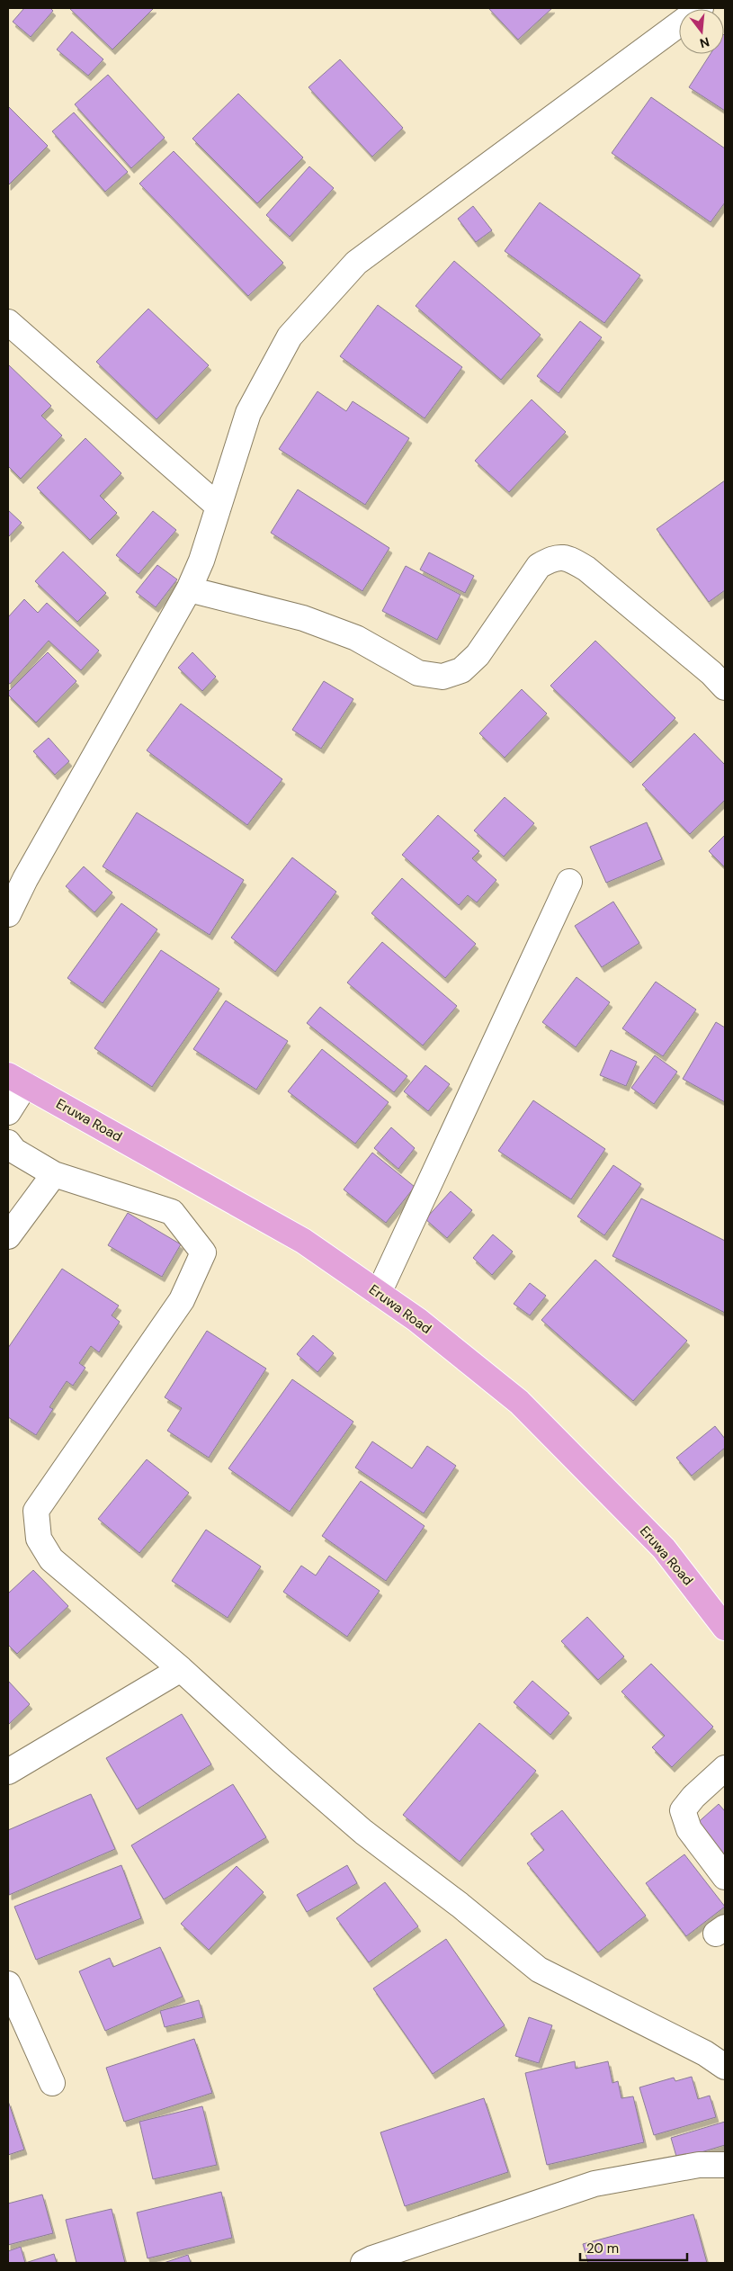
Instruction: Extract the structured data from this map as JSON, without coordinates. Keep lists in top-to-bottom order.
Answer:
{
  "streets": {
    "main road": ["Eruwa Road"]
  },
  "scale_bar": "20 m",
  "north": "bottom"
}
